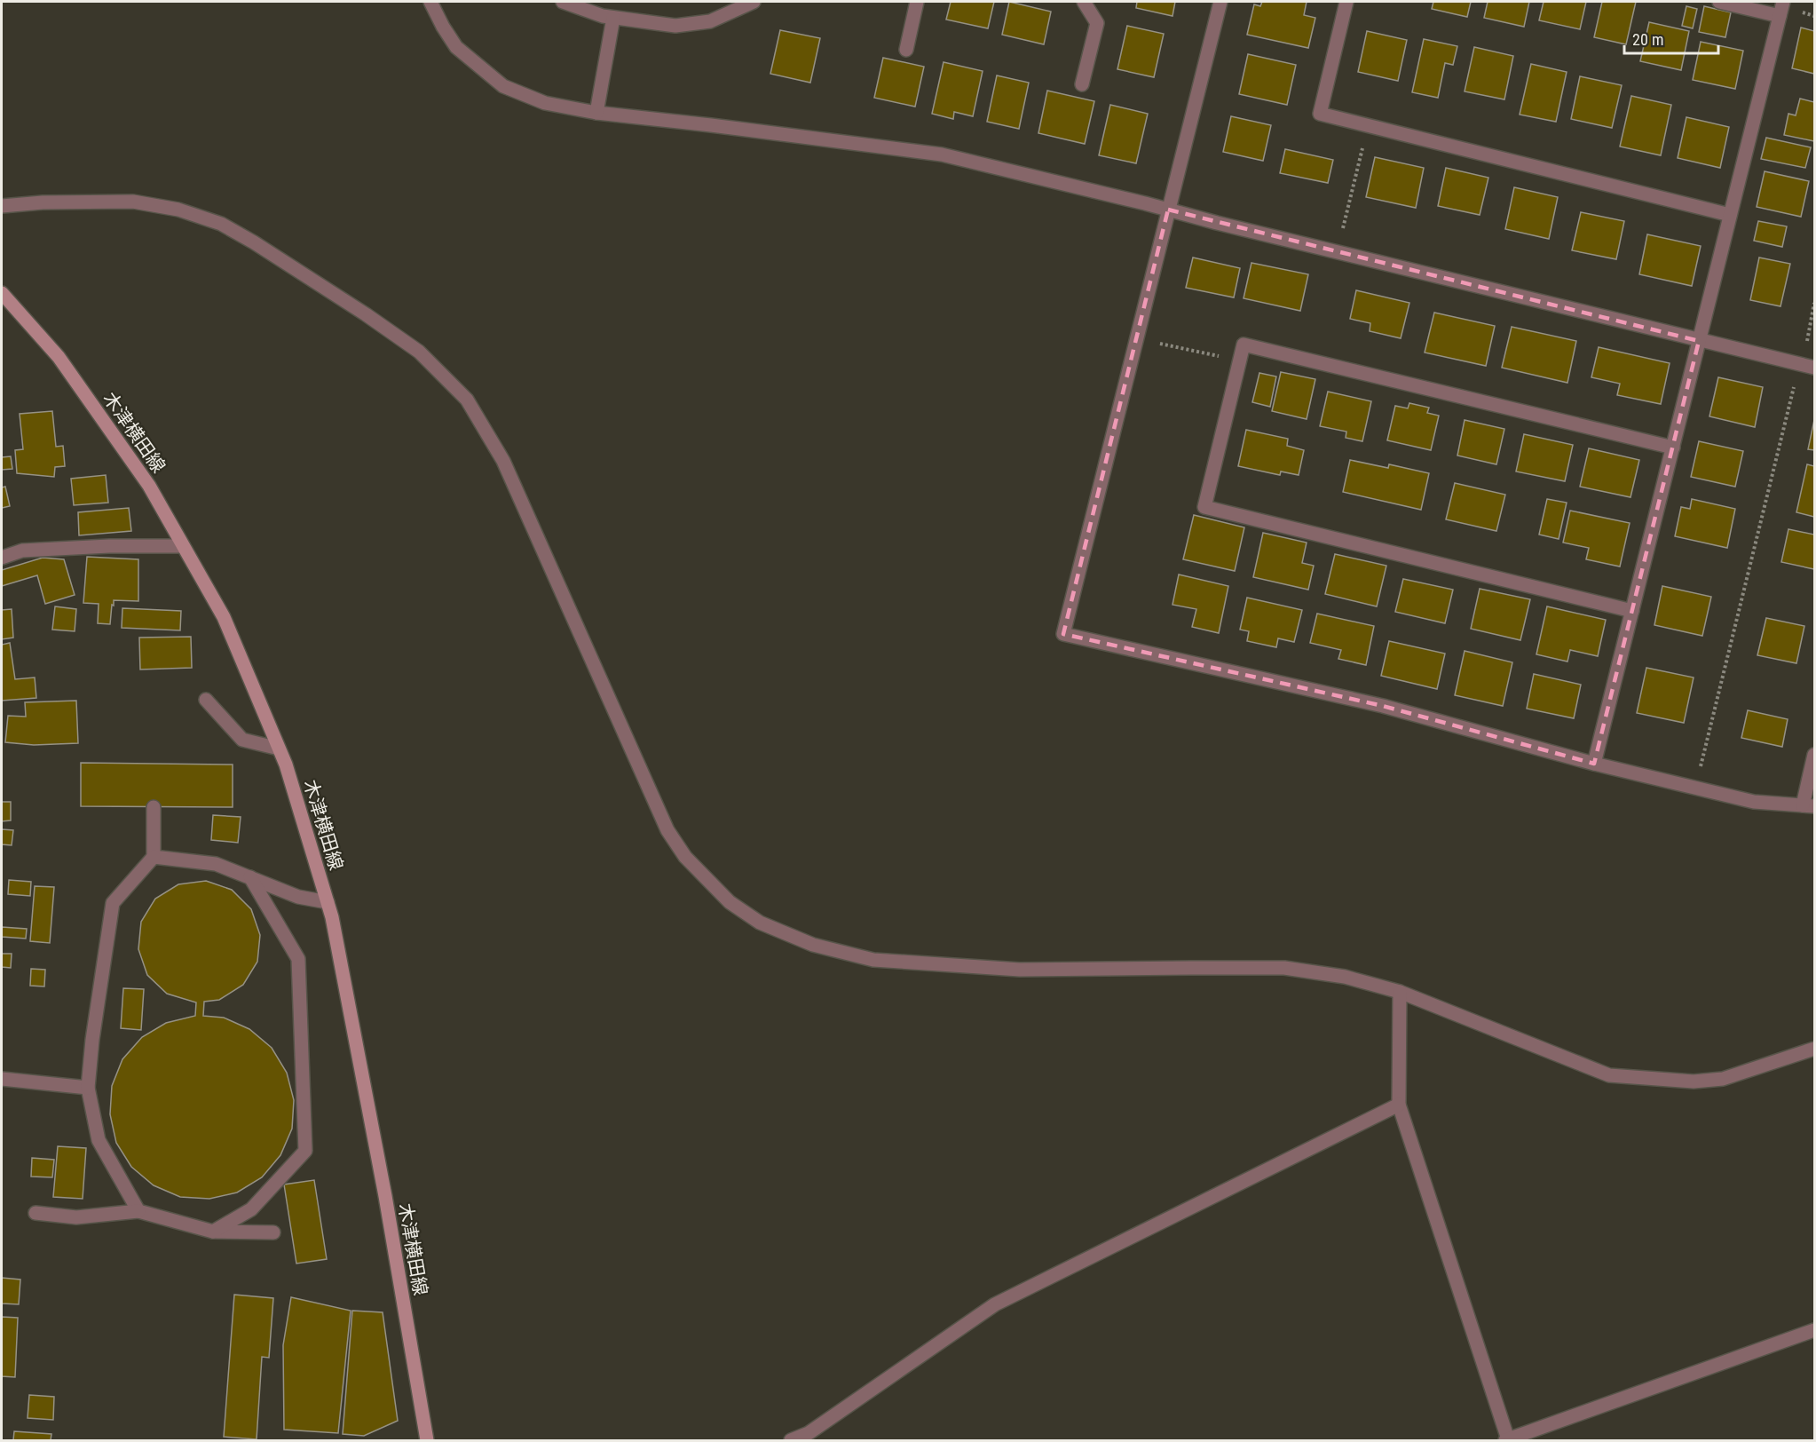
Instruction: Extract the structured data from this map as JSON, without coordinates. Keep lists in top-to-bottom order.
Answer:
{
  "streets": {
    "main road": ["木津横田線"]
  },
  "scale_bar": "20 m"
}
